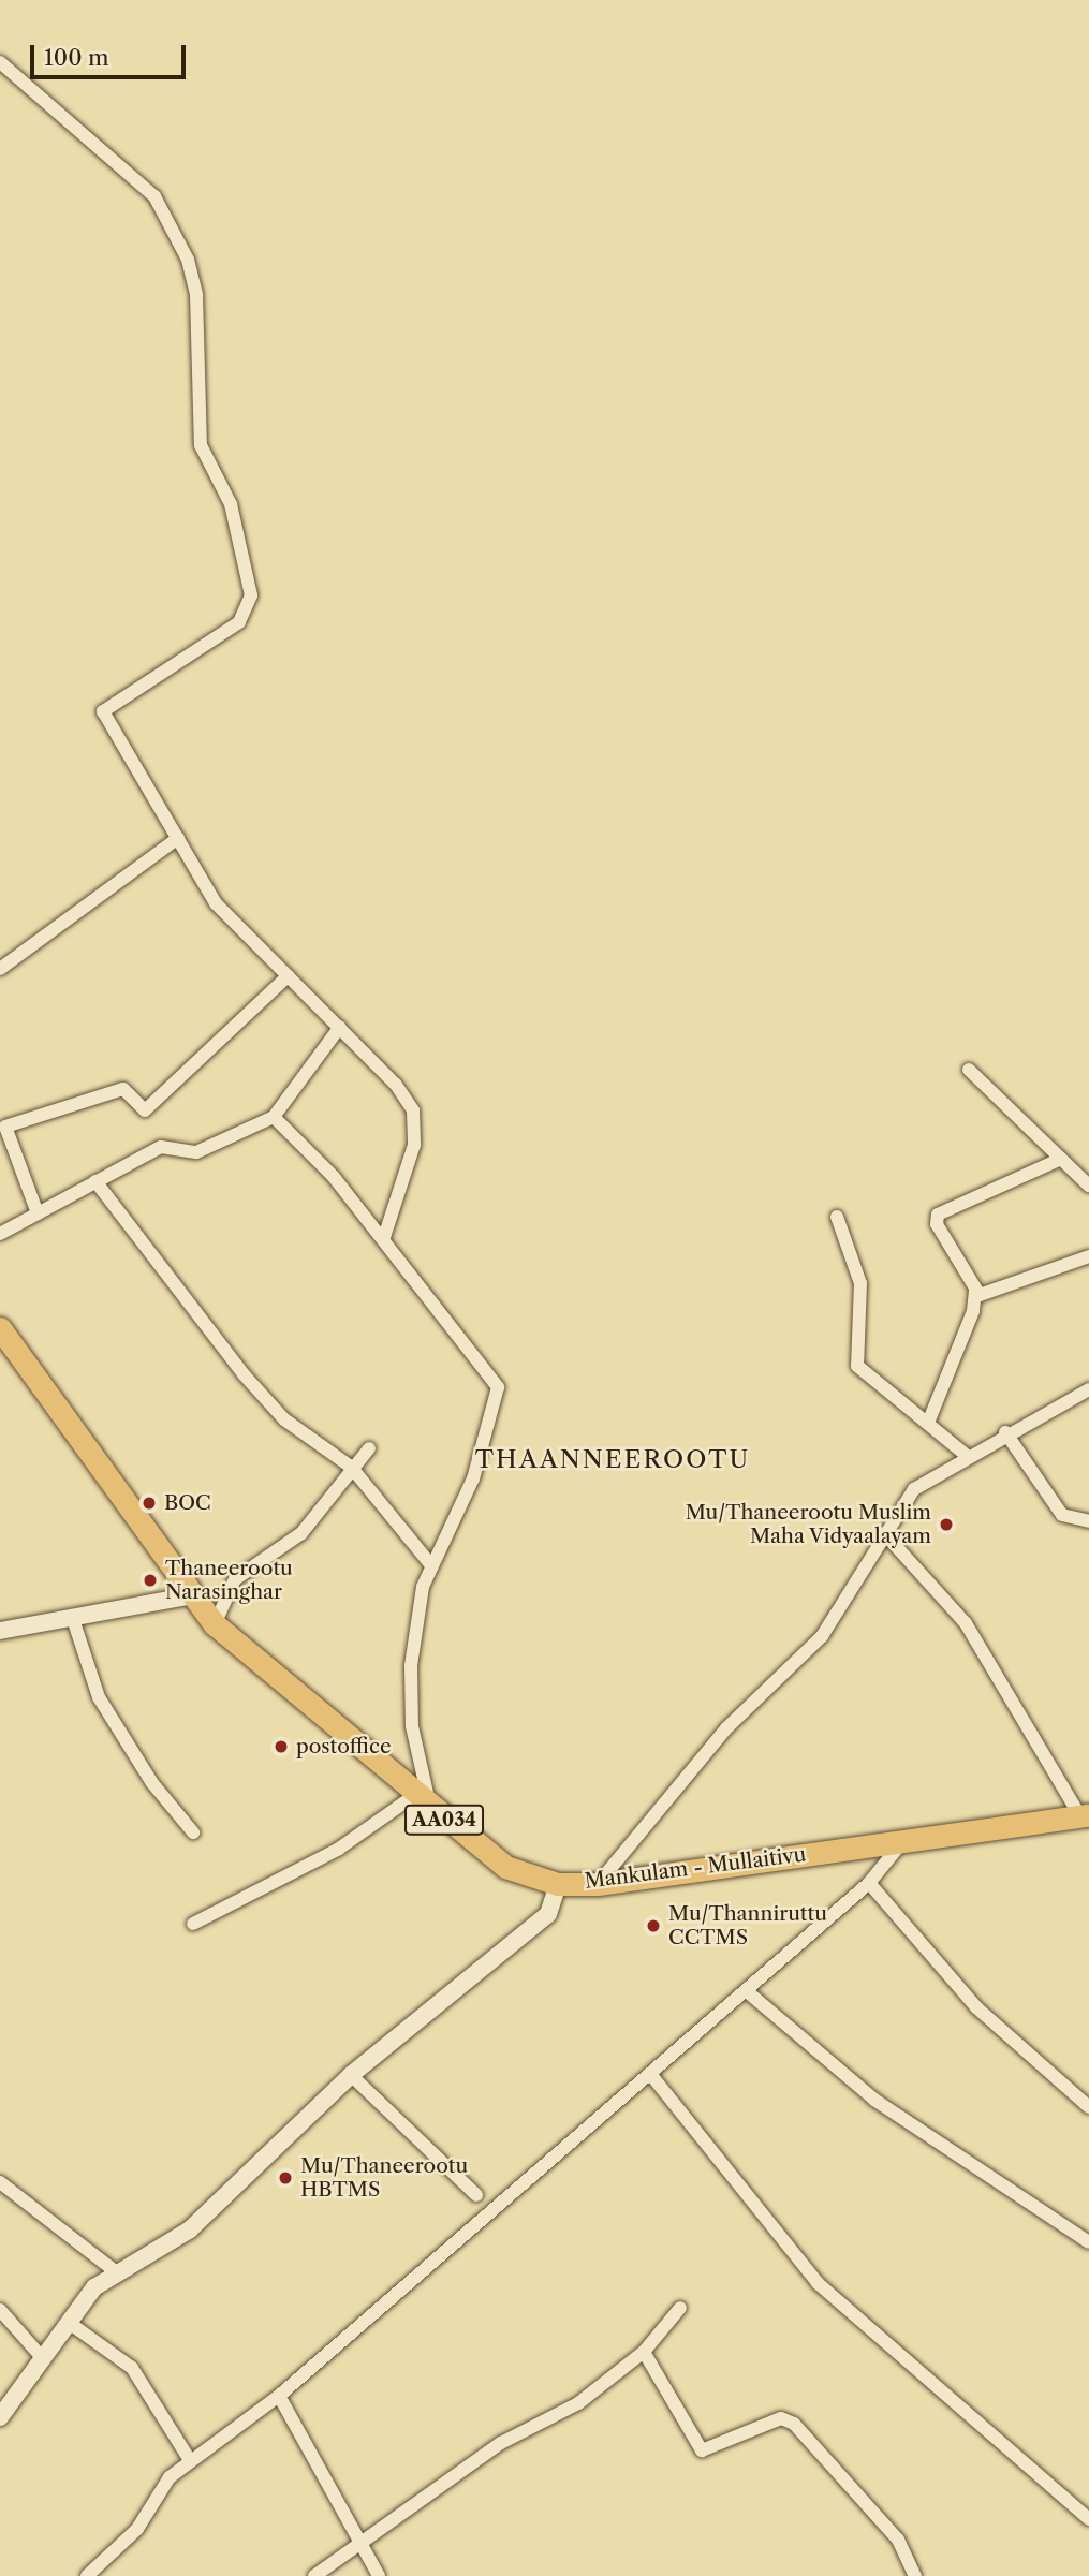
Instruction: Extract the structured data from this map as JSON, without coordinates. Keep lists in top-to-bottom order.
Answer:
{
  "streets": {
    "highway": ["AA034", "Mankulam - Mullaitivu"]
  },
  "districts": ["THAANNEEROOTU"],
  "places": [
    "BOC",
    "Mu/Thaneerootu Muslim Maha Vidyaalayam",
    "Thaneerootu Narasinghar",
    "postoffice",
    "Mu/Thanniruttu CCTMS",
    "Mu/Thaneerootu HBTMS"
  ],
  "scale_bar": "100 m"
}
